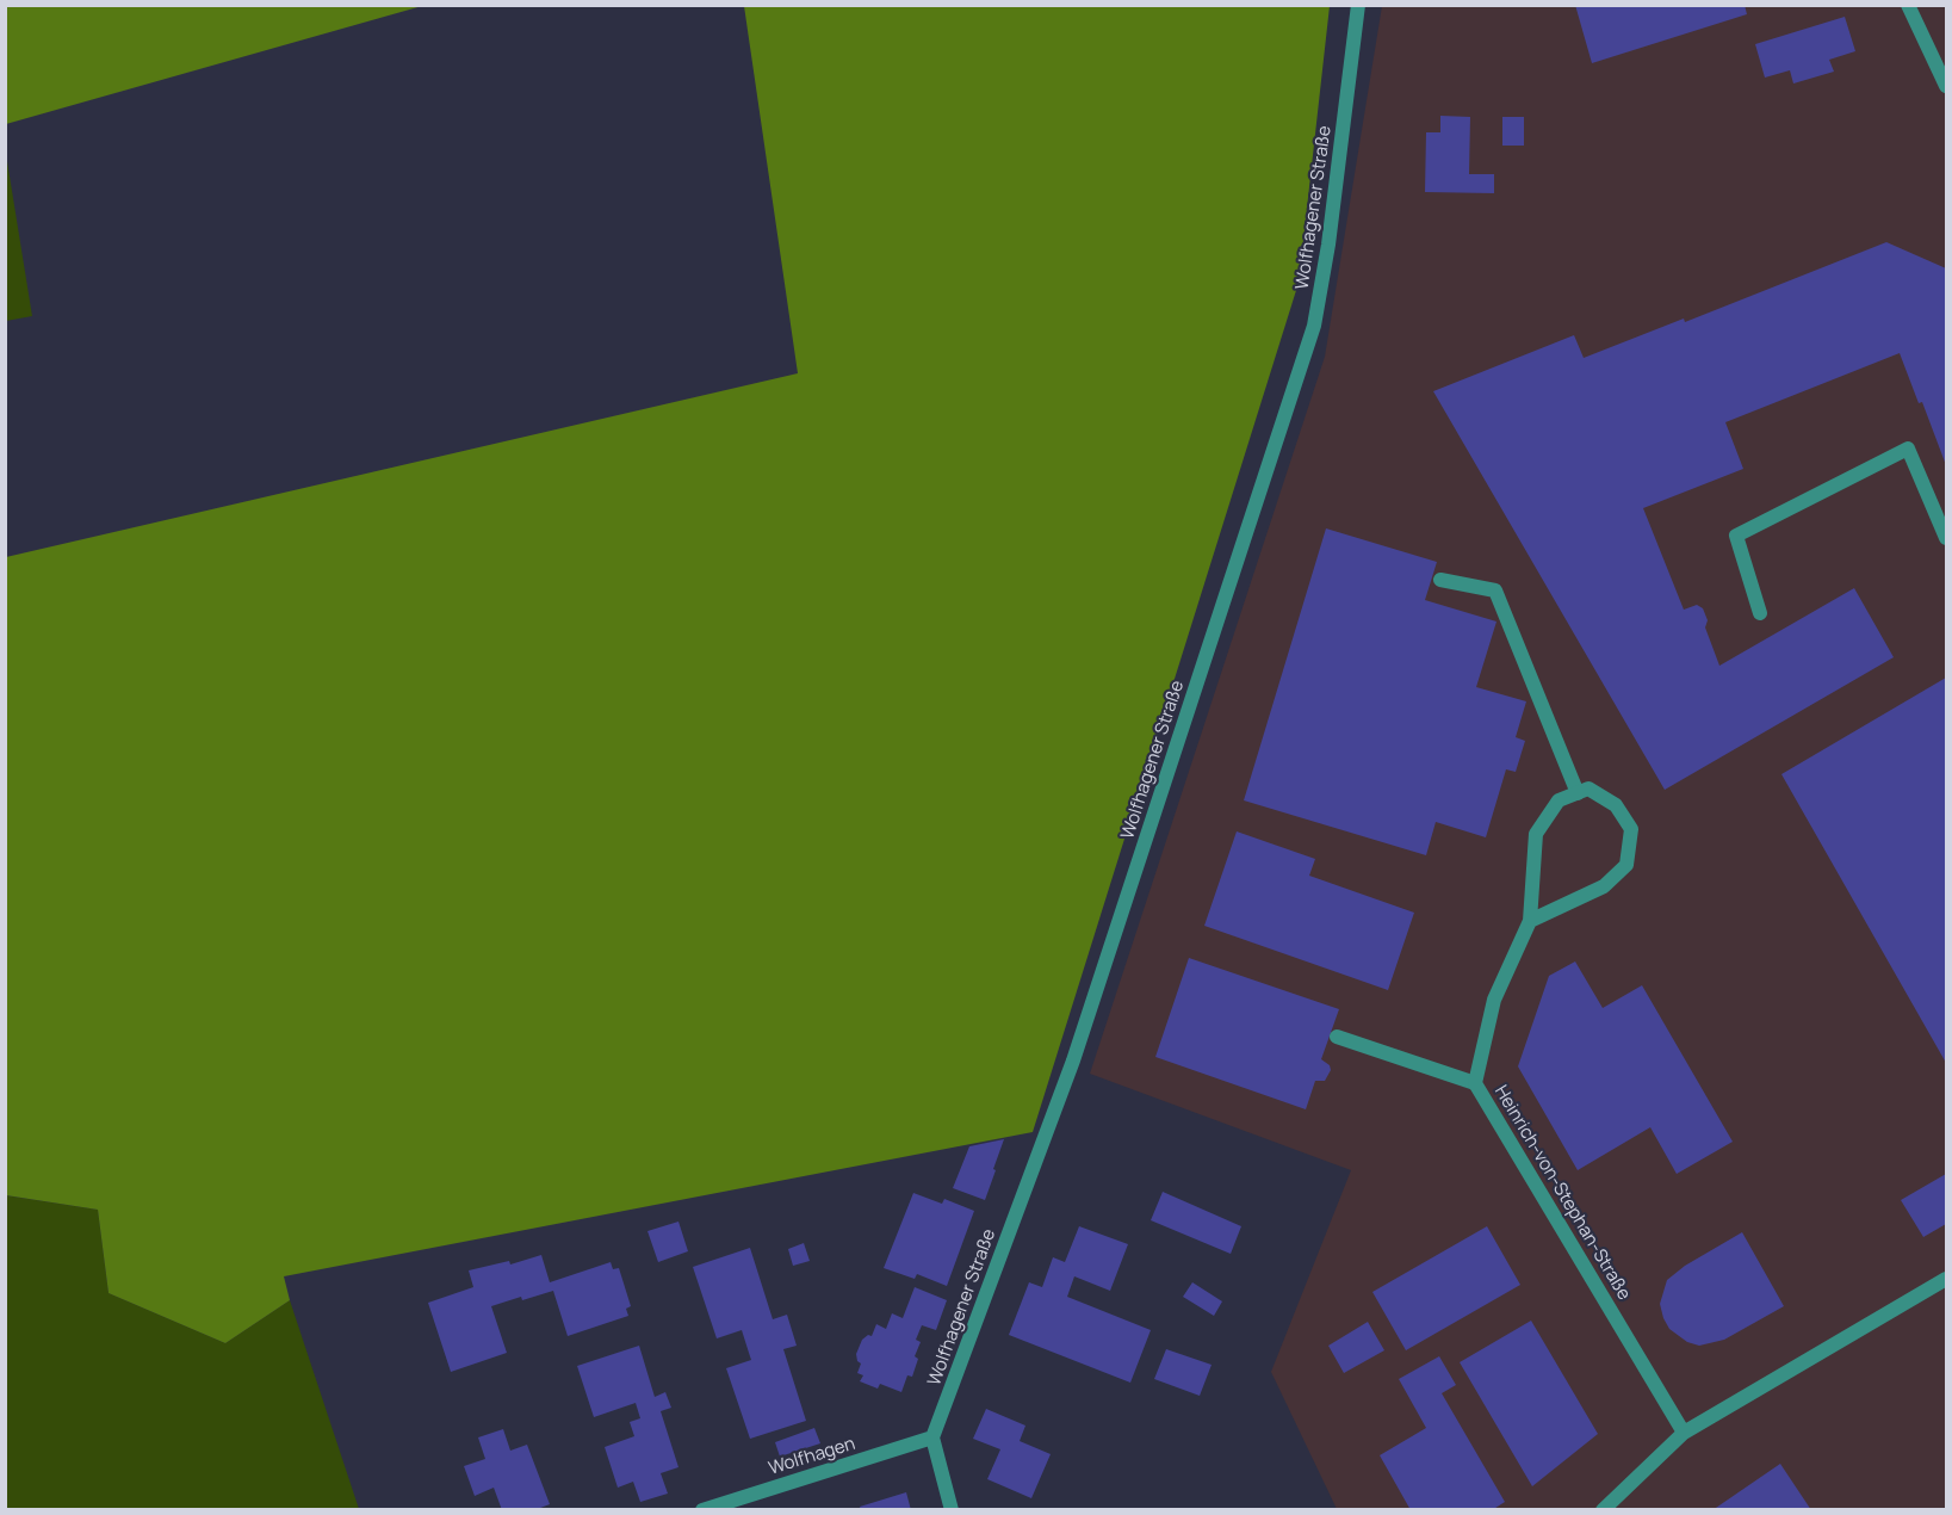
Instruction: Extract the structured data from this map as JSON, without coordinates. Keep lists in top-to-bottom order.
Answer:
{
  "streets": {
    "street": ["Wolfhagener Straße", "Heinrich-von-Stephan-Straße", "Wolfhagen"]
  },
  "crossings": [
    ["Wolfhagener Straße", "Wolfhagen"]
  ]
}
